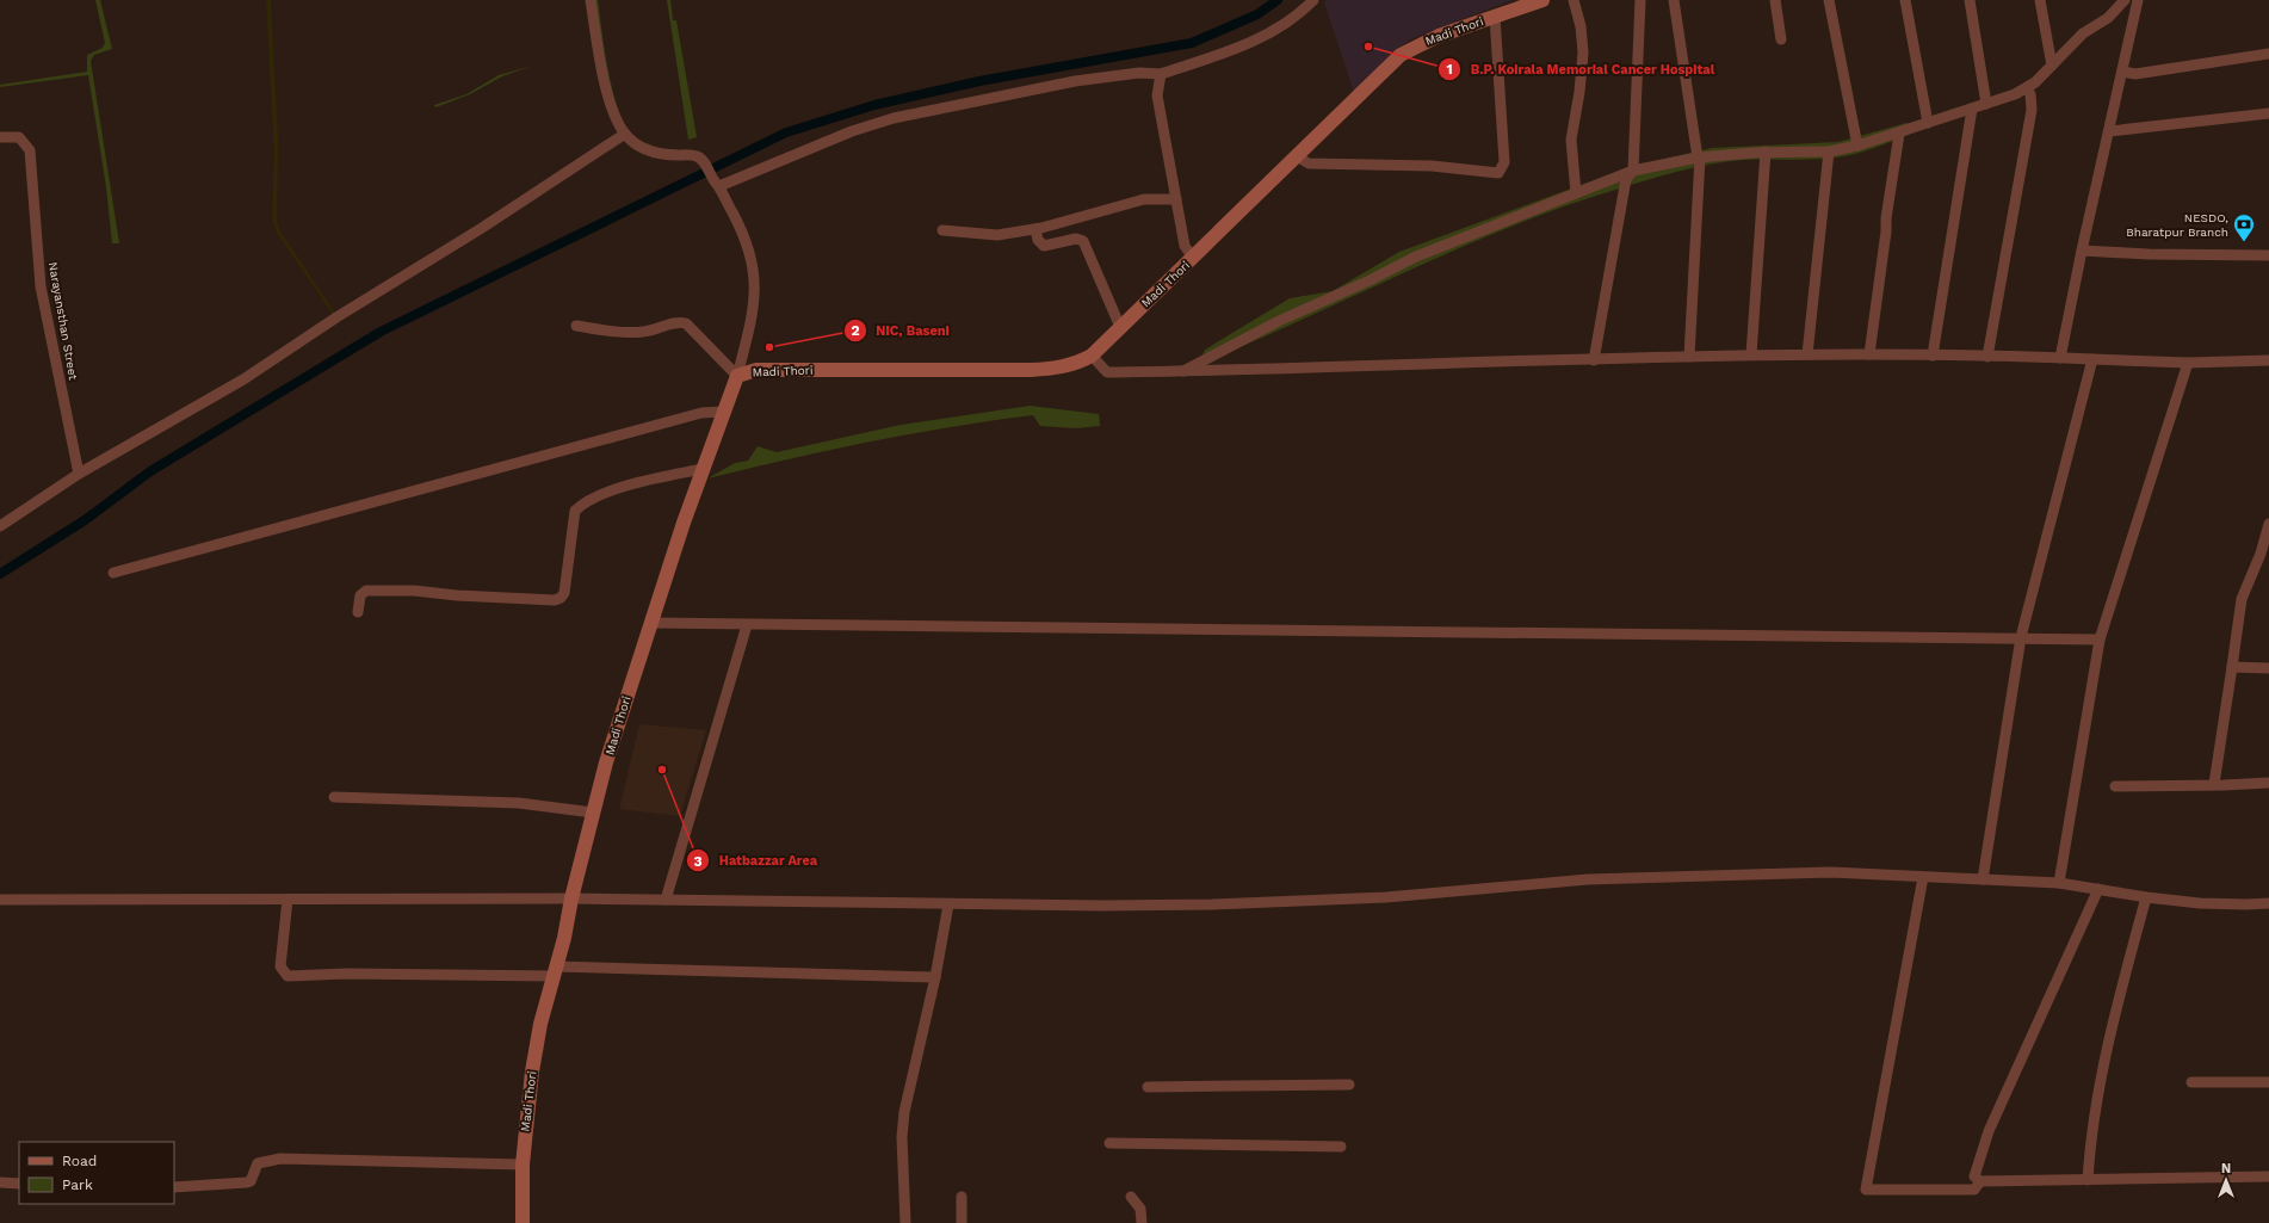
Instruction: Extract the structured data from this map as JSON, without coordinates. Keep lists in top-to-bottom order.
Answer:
{
  "streets": {
    "main road": ["Madi Thori"],
    "street": ["Narayansthan Street"]
  },
  "places": {
    "other": ["B.P. Koirala Memorial Cancer Hospital", "NIC, Baseni", "Hatbazzar Area"],
    "bank": ["NESDO, Bharatpur Branch"]
  },
  "legend": ["Road", "Park"],
  "north": "top"
}
